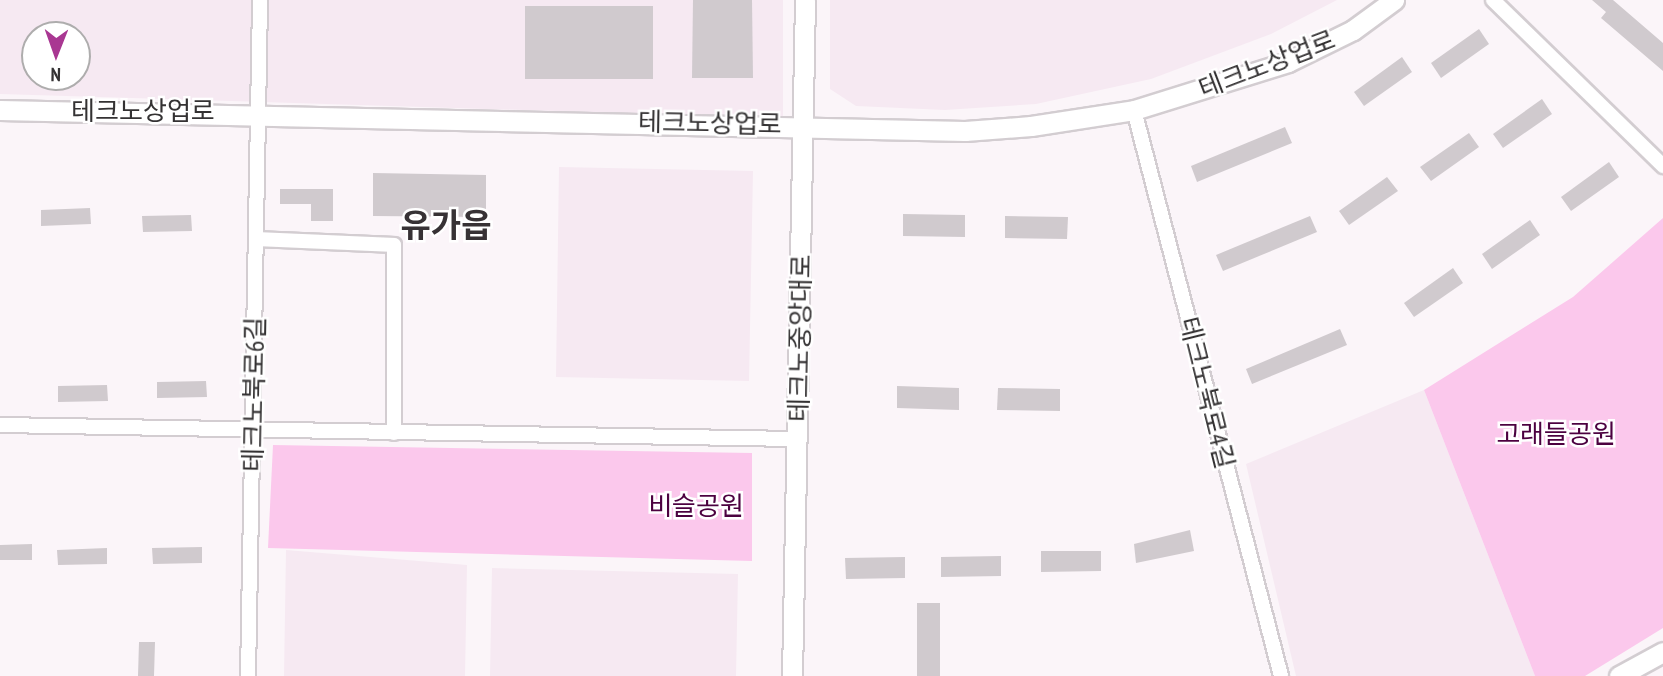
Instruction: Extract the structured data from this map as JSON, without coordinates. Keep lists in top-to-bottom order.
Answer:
{
  "streets": {
    "street": [
      "테크노상업로",
      "테크노중앙대로",
      "테크노북로4길",
      "테크노북로6길"
    ]
  },
  "crossings": [
    ["테크노상업로", "테크노중앙대로"],
    ["테크노상업로", "테크노북로4길"],
    ["테크노상업로", "테크노북로6길"]
  ],
  "districts": ["유가읍"],
  "parks": ["고래들공원", "비슬공원"],
  "north": "bottom"
}
